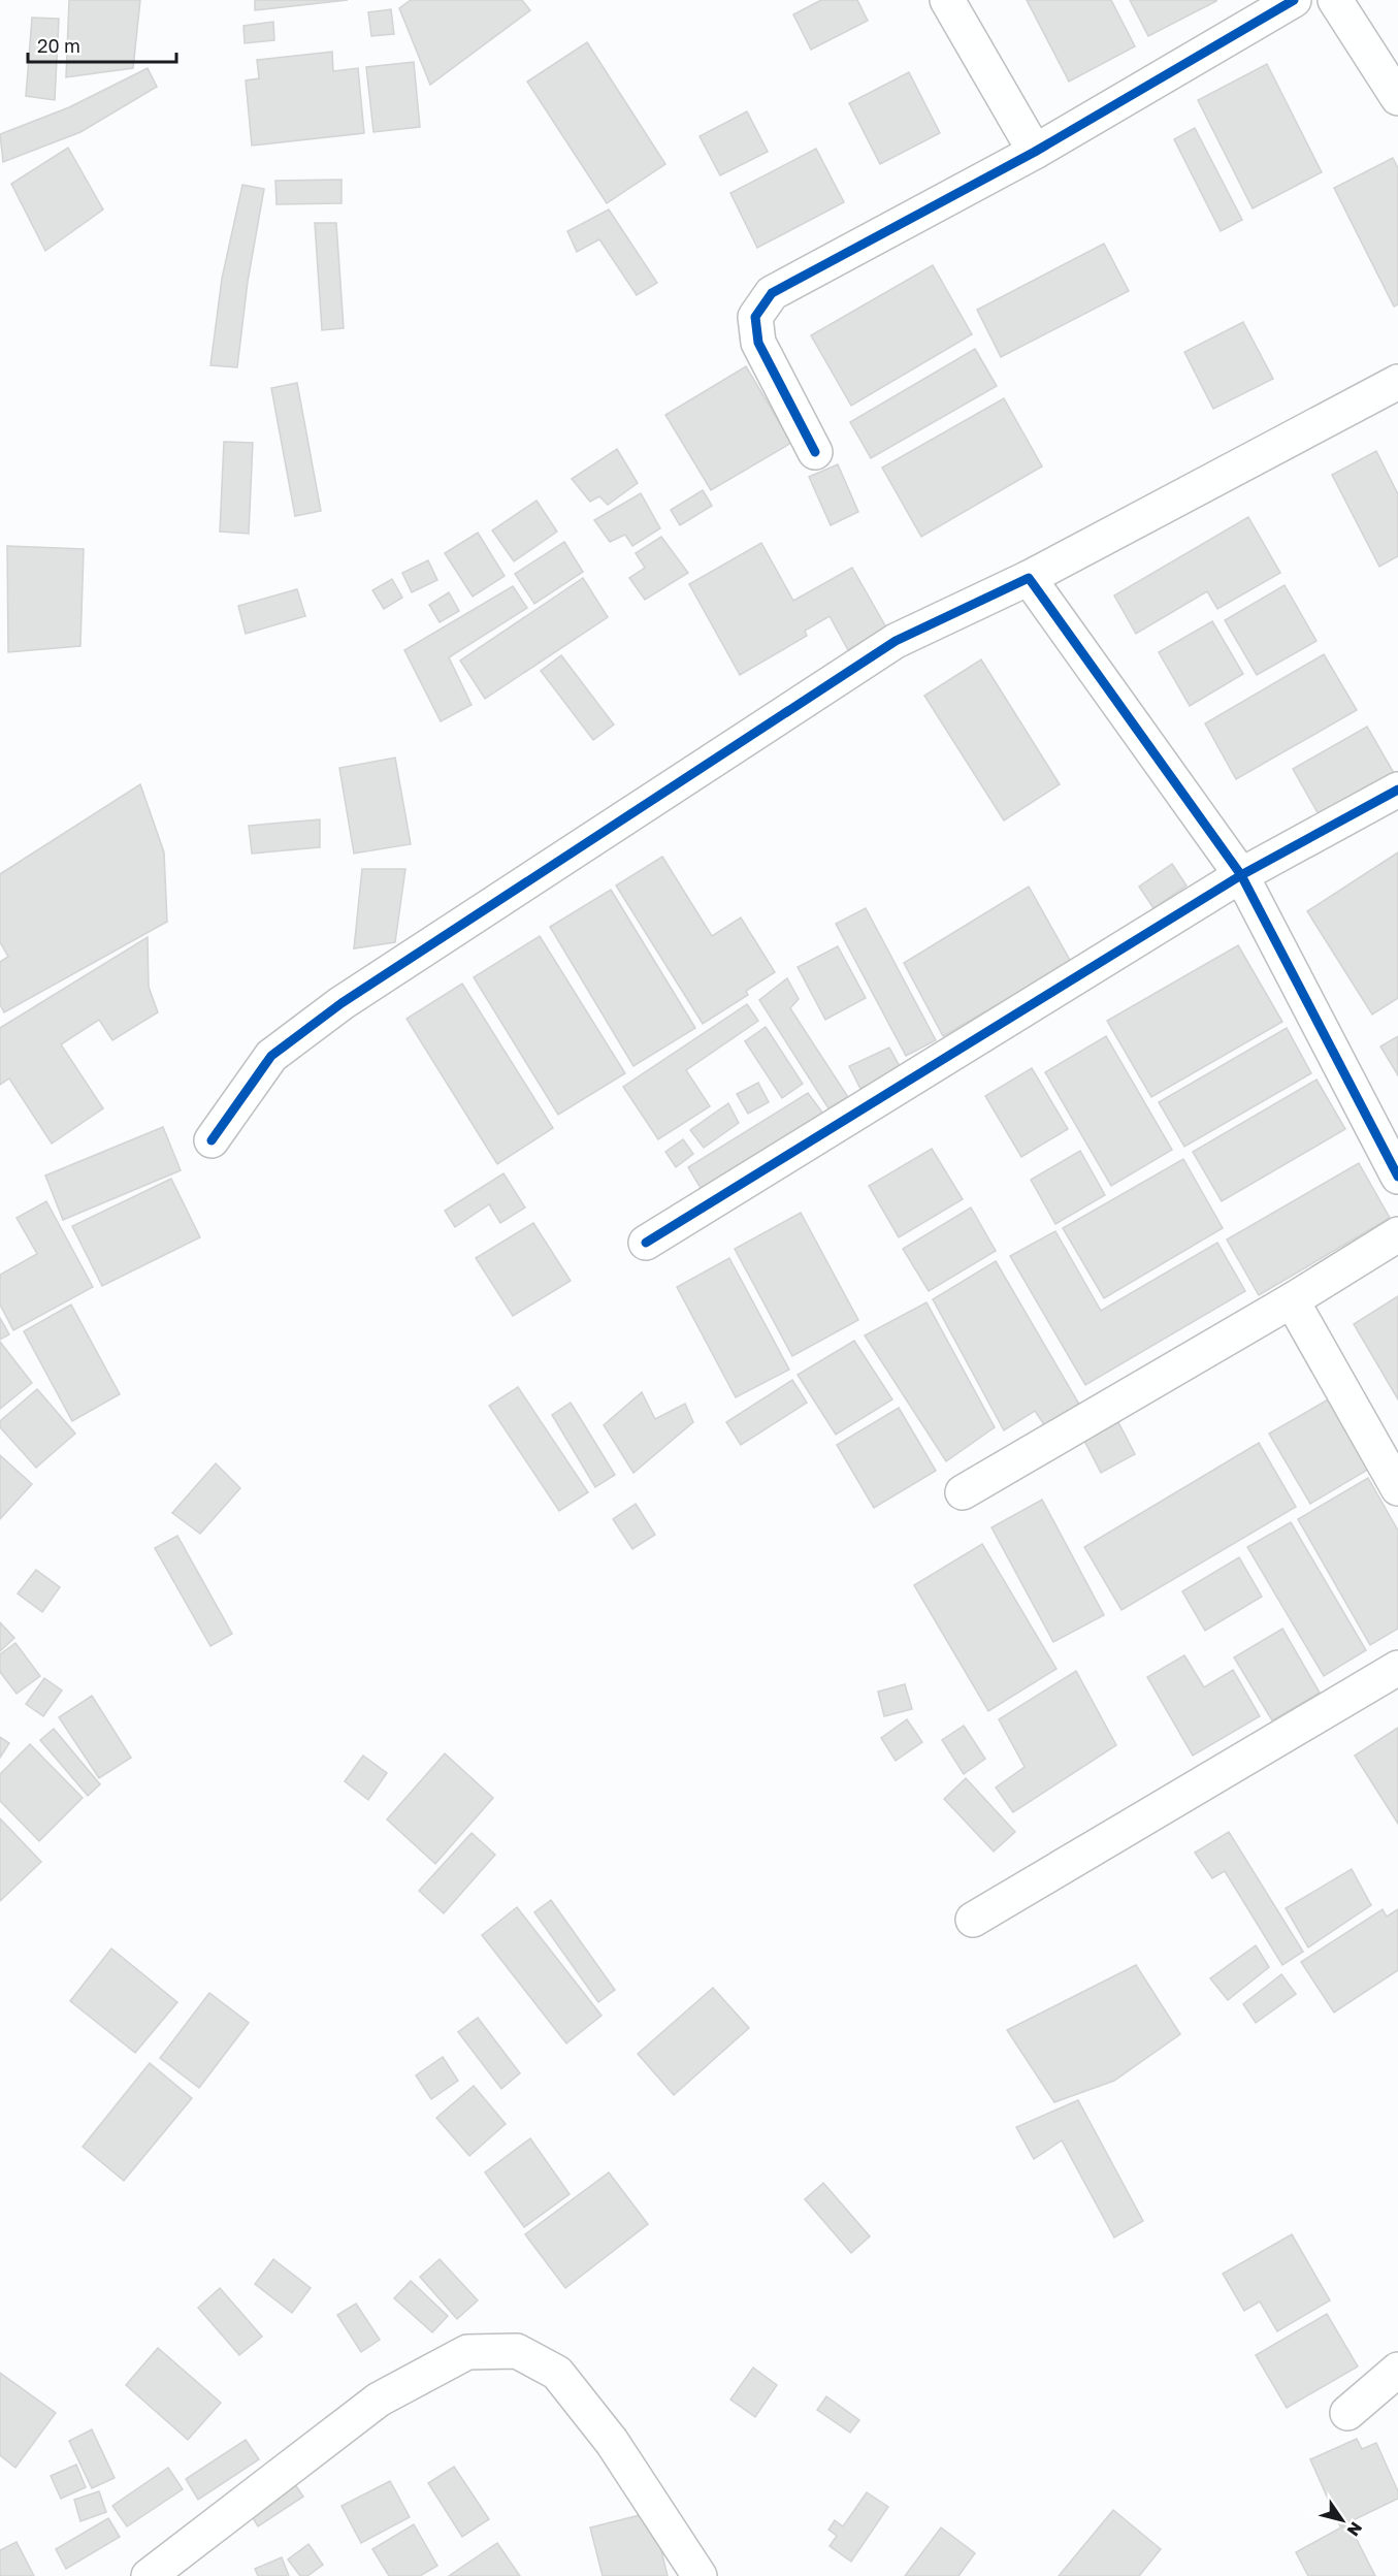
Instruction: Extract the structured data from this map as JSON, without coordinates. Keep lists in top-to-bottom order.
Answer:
{
  "scale_bar": "20 m",
  "north": "bottom right"
}
